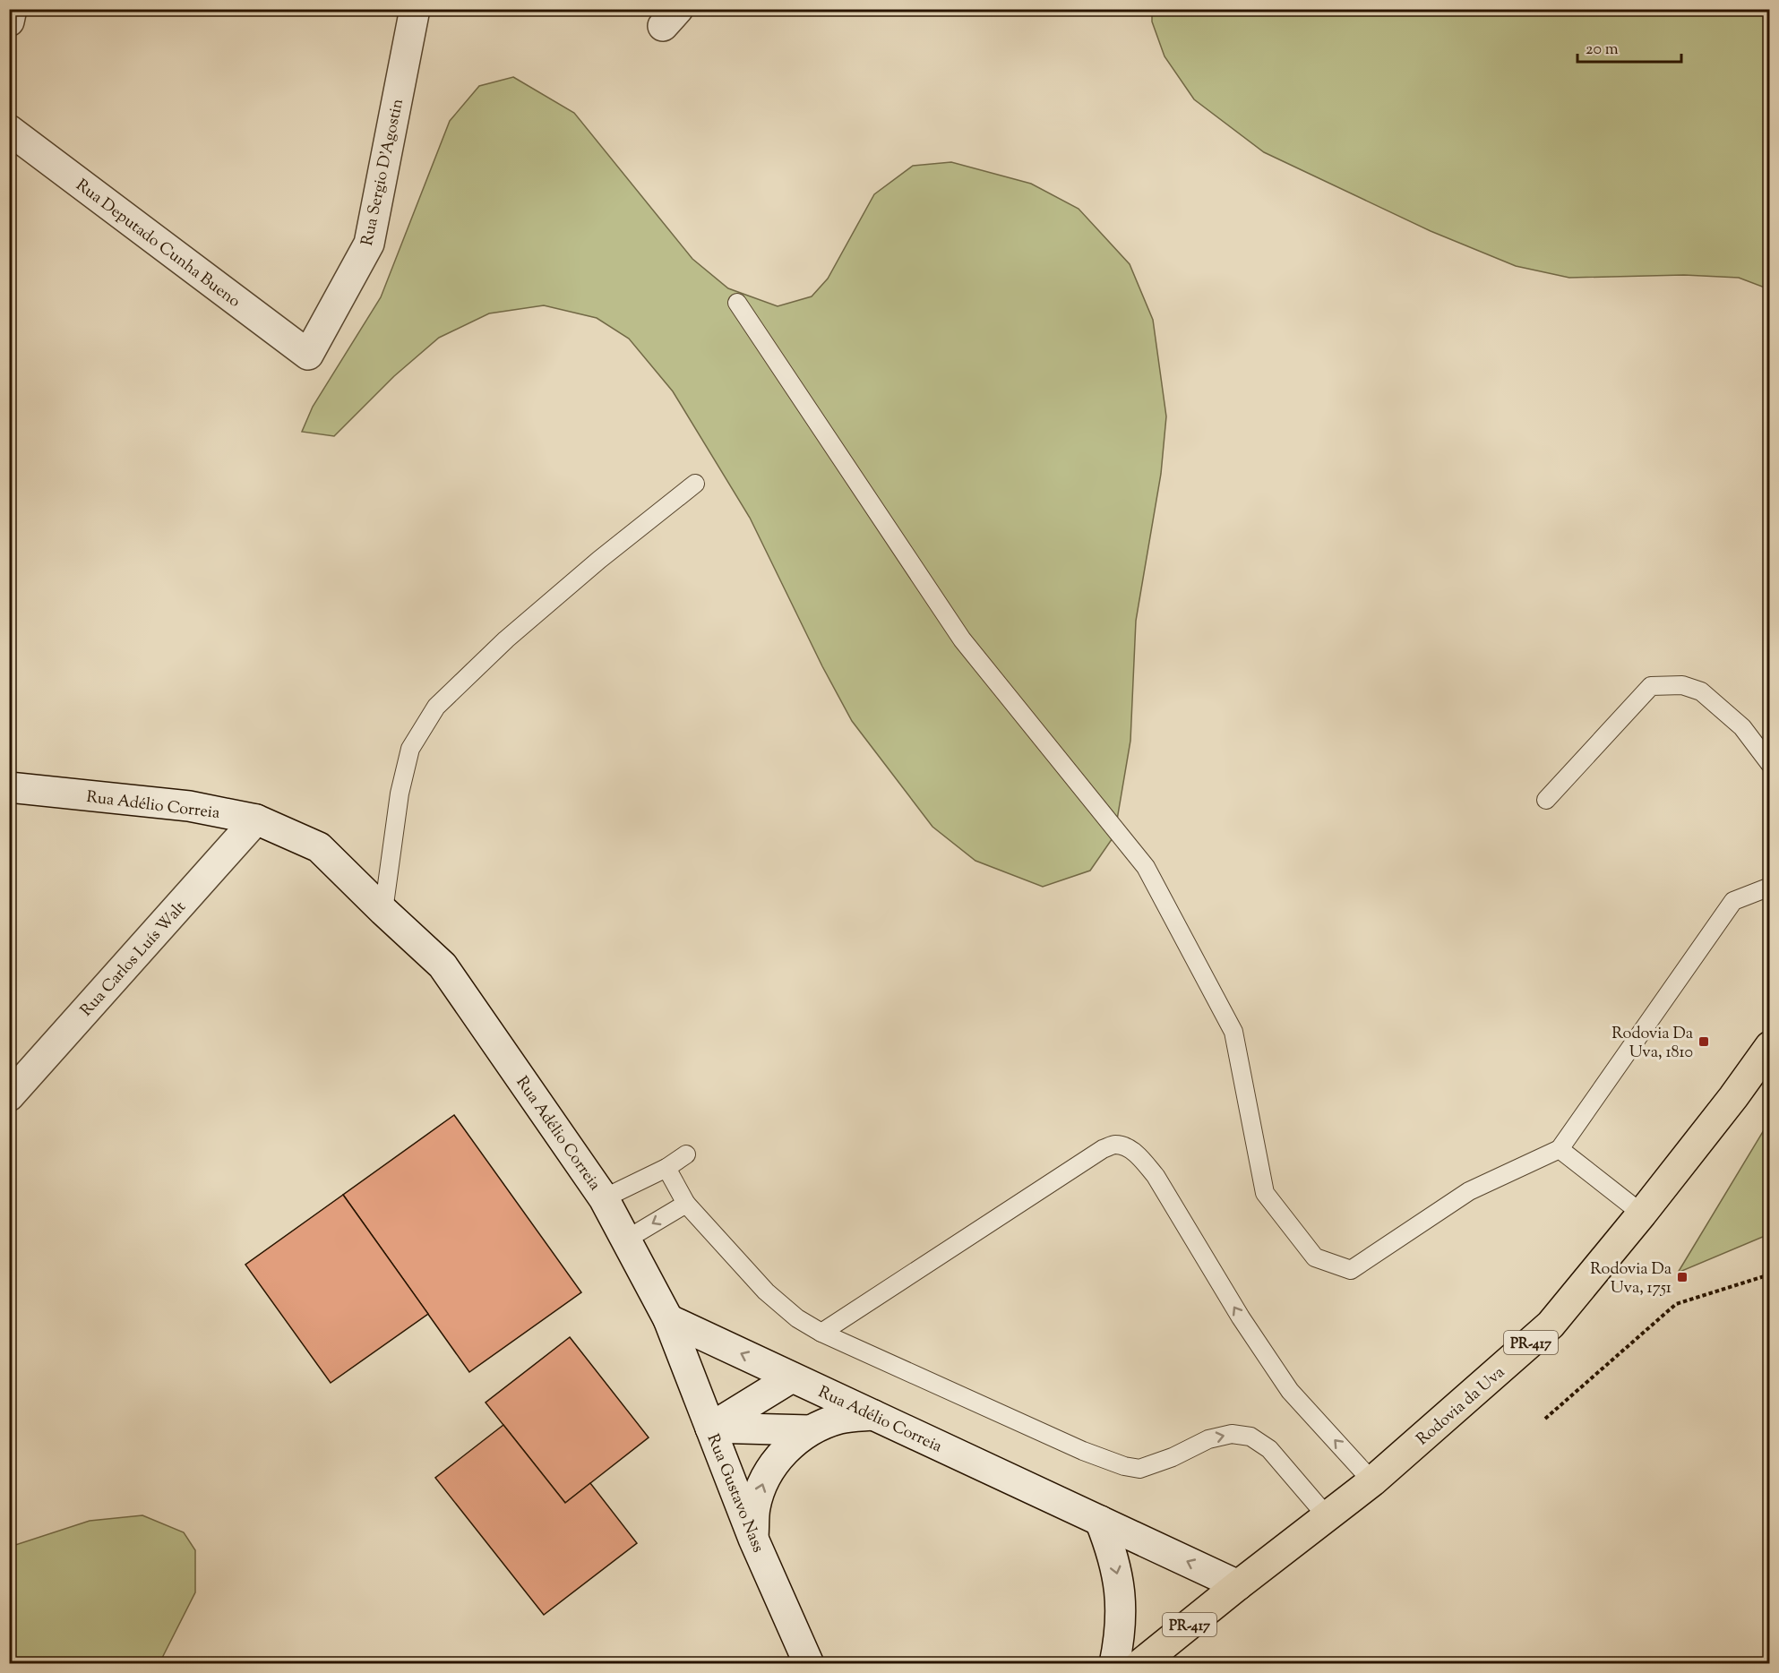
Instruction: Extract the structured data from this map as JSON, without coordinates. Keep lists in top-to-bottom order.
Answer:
{
  "streets": {
    "highway": ["PR-417", "Rodovia da Uva"],
    "main road": [
      "Rua Sergio D'Agostin",
      "Rua Deputado Cunha Bueno",
      "Rua Adélio Correia",
      "Rua Carlos Luís Walt",
      "Rua Gustavo Nass"
    ]
  },
  "crossings": [
    ["Rua Sergio D'Agostin", "Rua Deputado Cunha Bueno"],
    ["Rua Adélio Correia", "Rua Carlos Luís Walt"],
    ["Rua Adélio Correia", "Rodovia da Uva"],
    ["Rua Adélio Correia", "Rua Gustavo Nass"]
  ],
  "places": {
    "transit": ["Rodovia Da Uva, 1810", "Rodovia Da Uva, 1751"]
  },
  "scale_bar": "20 m"
}
